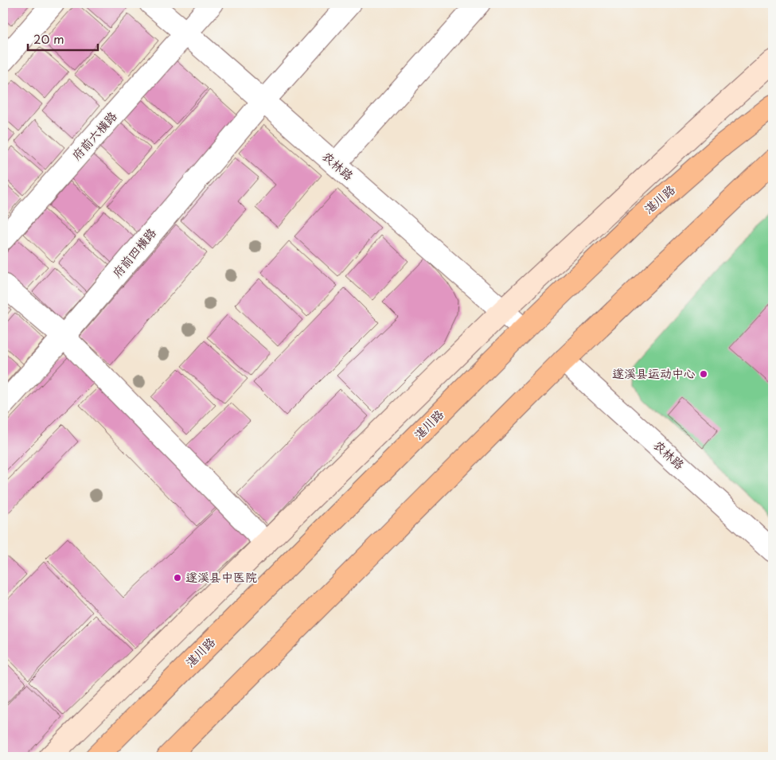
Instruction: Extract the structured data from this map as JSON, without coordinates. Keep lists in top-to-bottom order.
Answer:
{
  "streets": {
    "highway": ["湛川路"],
    "street": ["府前六横路", "农林路", "府前四横路"]
  },
  "crossings": [
    ["府前六横路", "农林路"],
    ["农林路", "湛川路"],
    ["农林路", "府前四横路"]
  ],
  "places": ["遂溪县运动中心", "遂溪县中医院"],
  "scale_bar": "20 m"
}
